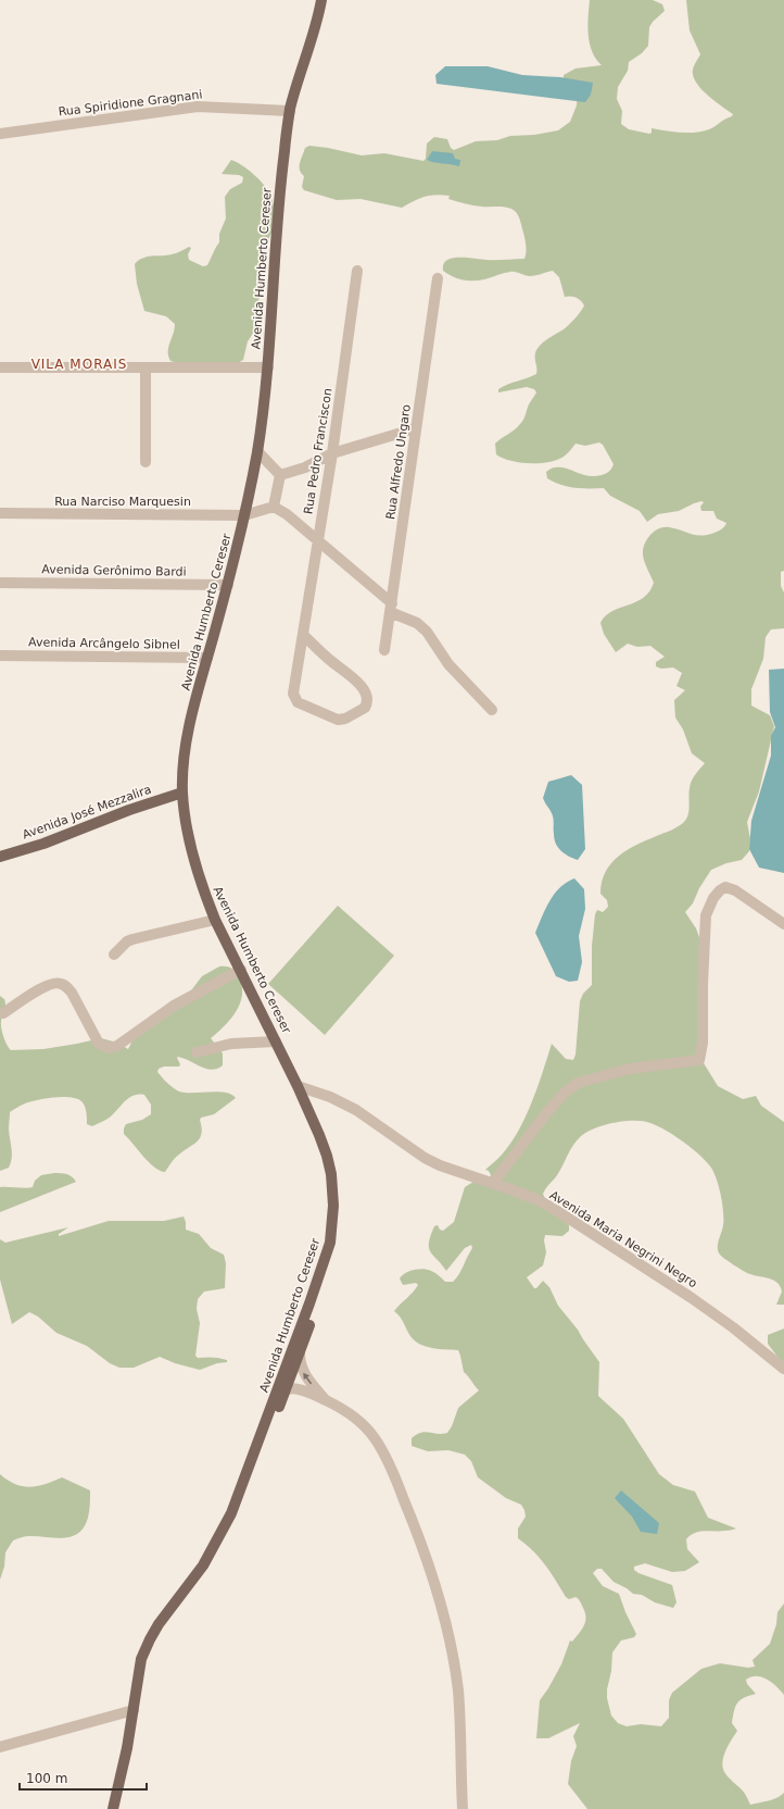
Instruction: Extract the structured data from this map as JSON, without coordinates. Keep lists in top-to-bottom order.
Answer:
{
  "streets": {
    "main road": ["Avenida Humberto Cereser", "Avenida José Mezzalira"],
    "street": [
      "Rua Spiridione Gragnani",
      "Rua Pedro Franciscon",
      "Rua Alfredo Ungaro",
      "Rua Narciso Marquesin",
      "Avenida Gerônimo Bardi",
      "Avenida Arcângelo Sibnel",
      "Avenida Maria Negrini Negro"
    ]
  },
  "crossings": [
    ["Rua Spiridione Gragnani", "Avenida Humberto Cereser"],
    ["Avenida Humberto Cereser", "Rua Narciso Marquesin"],
    ["Avenida Humberto Cereser", "Avenida Gerônimo Bardi"],
    ["Avenida Humberto Cereser", "Avenida Arcângelo Sibnel"],
    ["Avenida Humberto Cereser", "Avenida José Mezzalira"],
    ["Avenida Humberto Cereser", "Avenida Maria Negrini Negro"]
  ],
  "districts": ["VILA MORAIS"],
  "scale_bar": "100 m"
}
